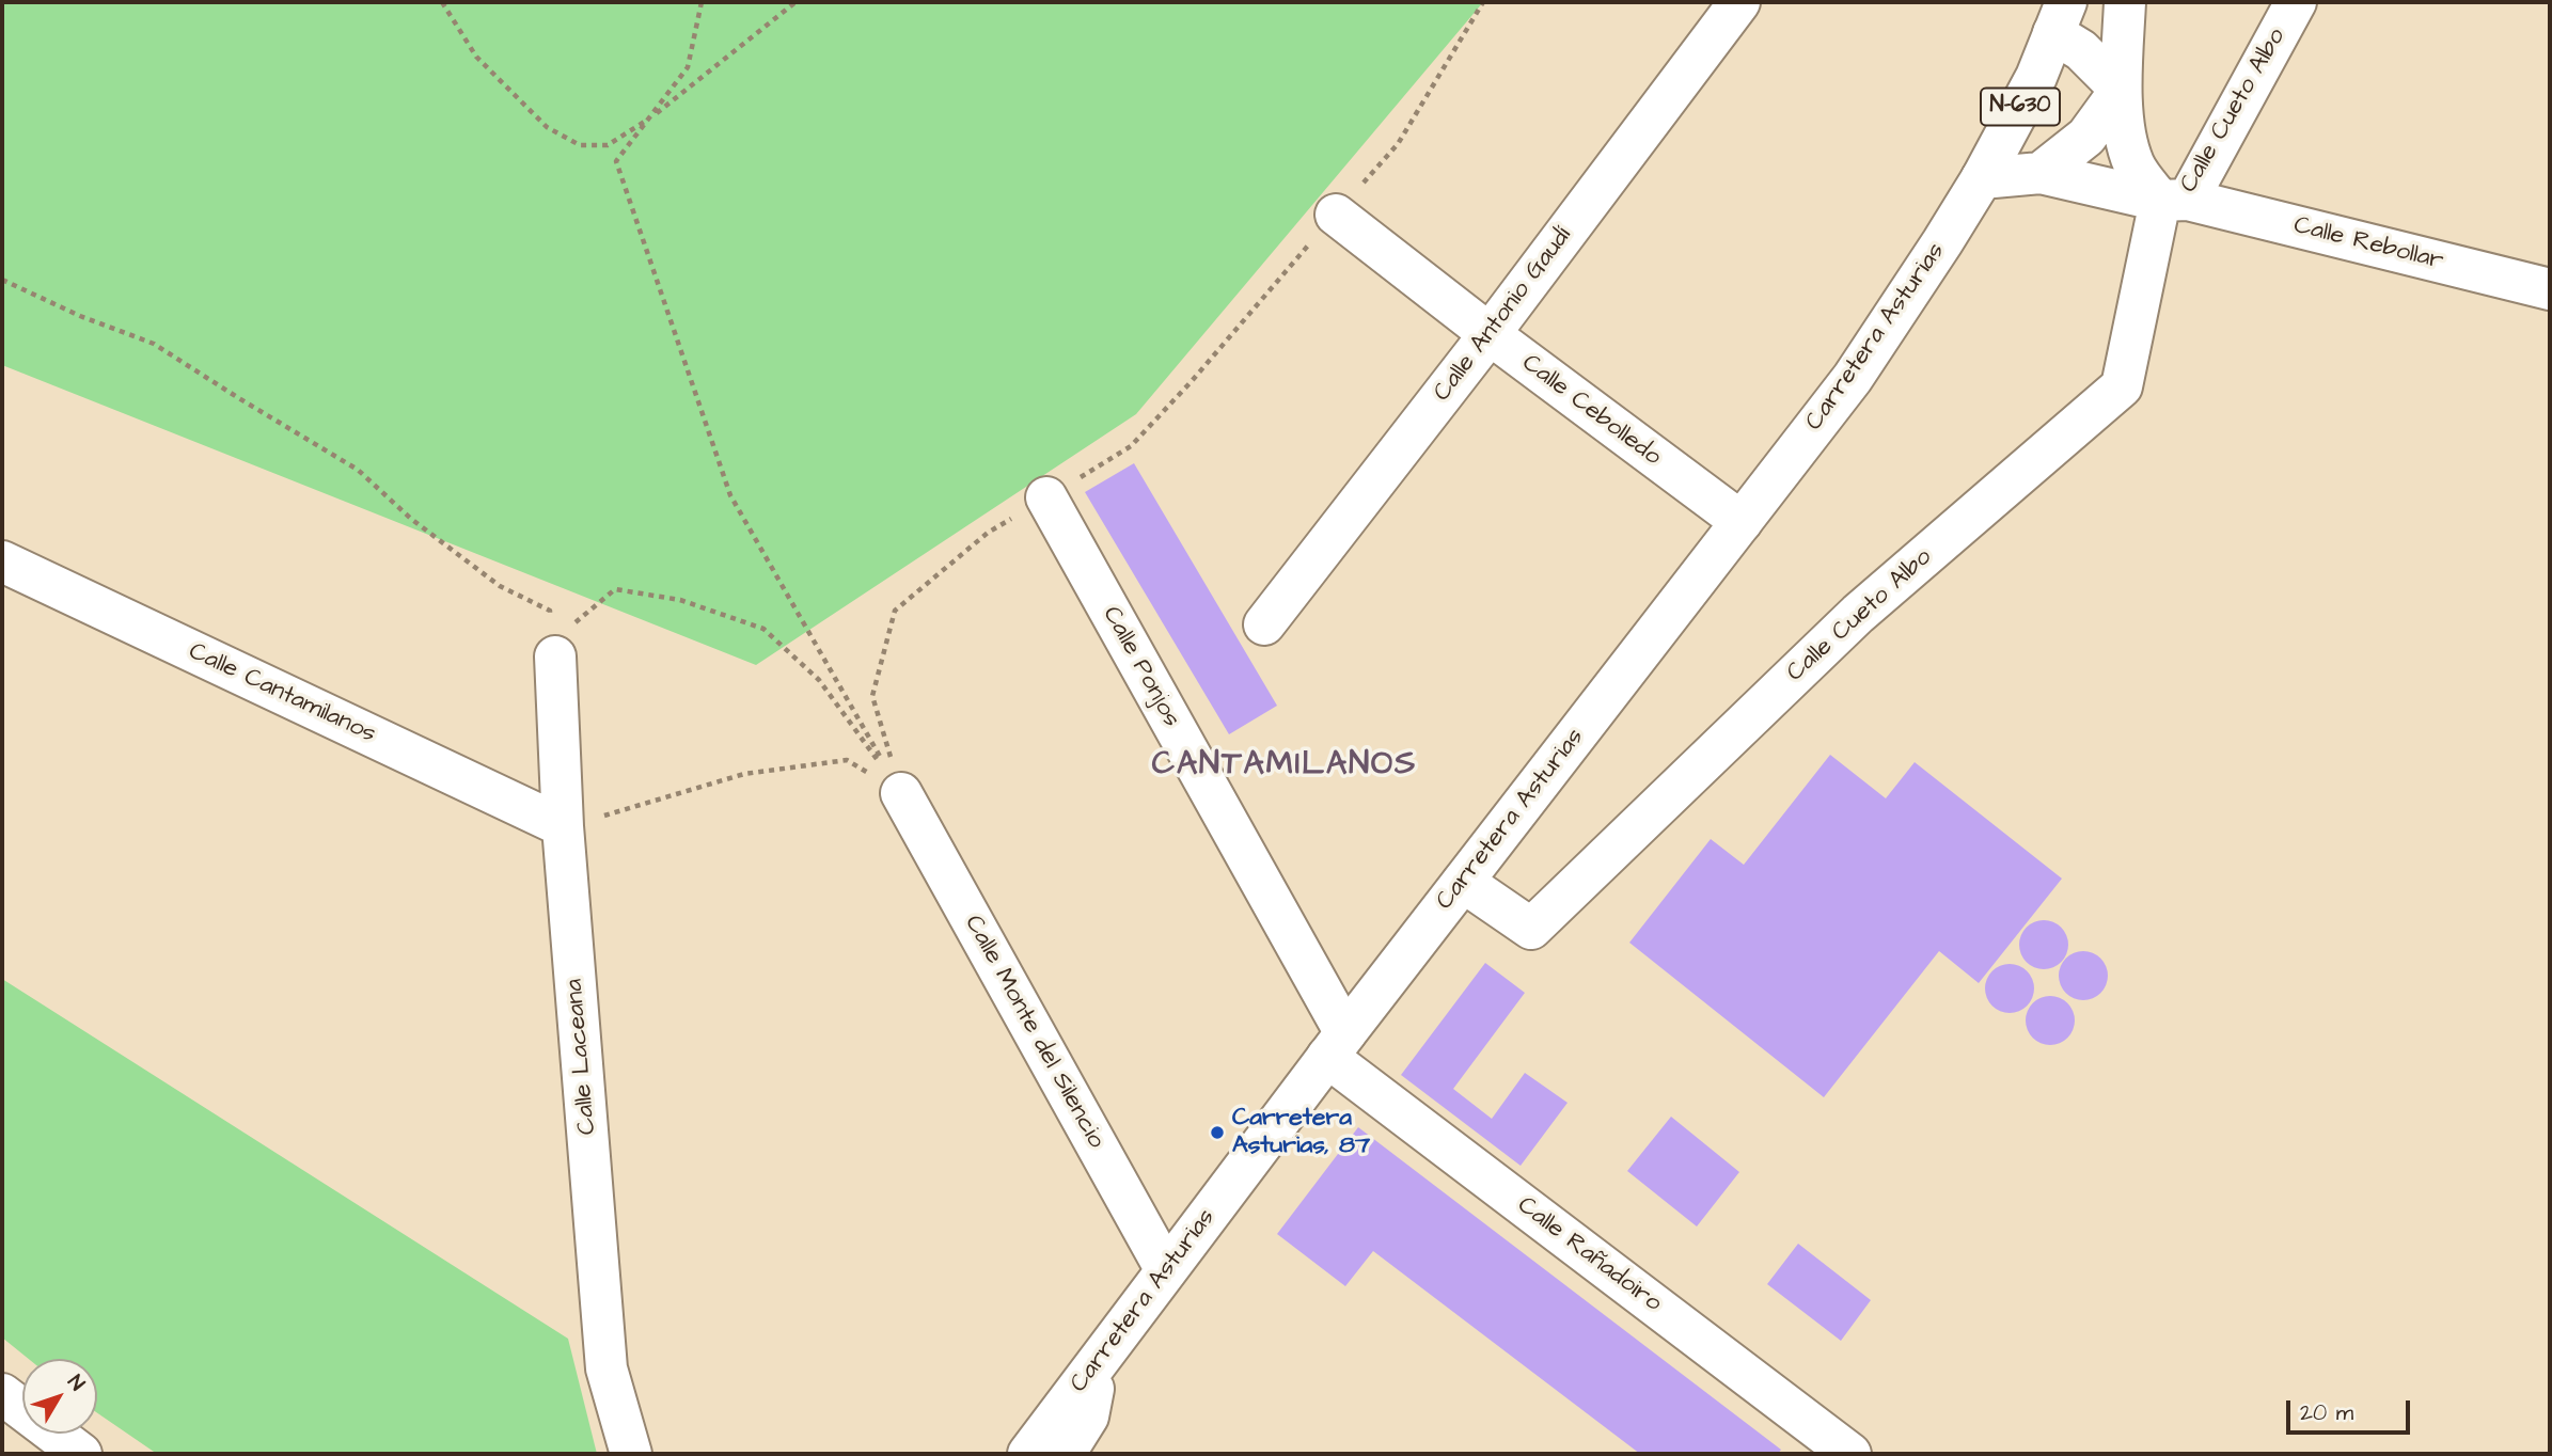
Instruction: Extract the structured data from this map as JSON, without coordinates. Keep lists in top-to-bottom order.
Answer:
{
  "streets": {
    "main road": [
      "N-630",
      "Calle Cueto Albo",
      "Calle Rebollar",
      "Calle Antonio Gaudí",
      "Carretera Asturias",
      "Calle Cebolledo",
      "Calle Ponjos",
      "Calle Cantamilanos",
      "Calle Monte del Silencio",
      "Calle Laceana",
      "Calle Rañadoiro"
    ]
  },
  "crossings": [
    ["N-630", "Carretera Asturias"],
    ["Calle Cueto Albo", "Calle Rebollar"],
    ["Calle Cueto Albo", "Carretera Asturias"],
    ["Calle Antonio Gaudí", "Calle Cebolledo"],
    ["Carretera Asturias", "Calle Cebolledo"],
    ["Carretera Asturias", "Calle Ponjos"],
    ["Carretera Asturias", "Calle Monte del Silencio"],
    ["Carretera Asturias", "Calle Rañadoiro"],
    ["Calle Ponjos", "Calle Rañadoiro"],
    ["Calle Cantamilanos", "Calle Laceana"]
  ],
  "districts": ["CANTAMILANOS"],
  "places": ["Carretera Asturias, 87"],
  "scale_bar": "20 m",
  "north": "top right"
}
